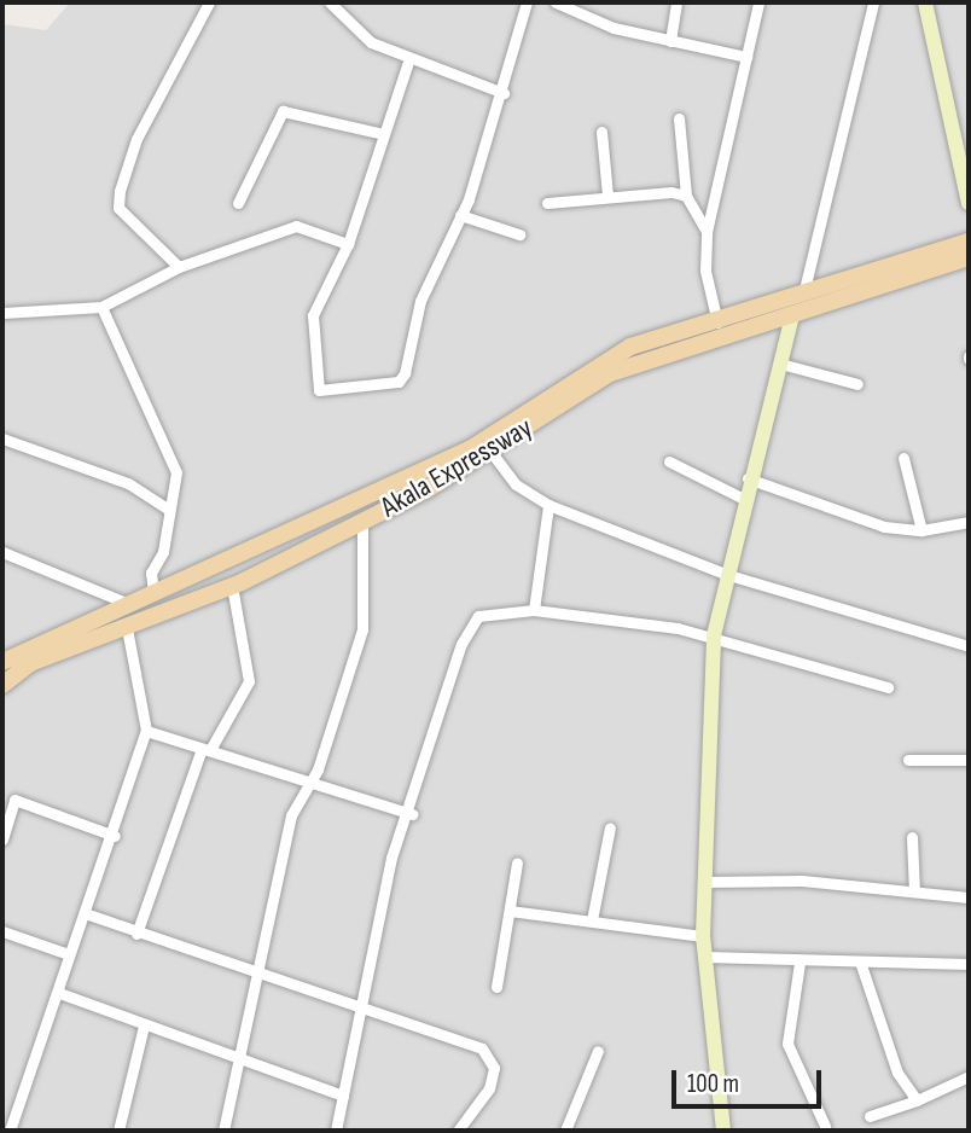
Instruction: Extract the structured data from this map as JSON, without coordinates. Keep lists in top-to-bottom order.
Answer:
{
  "streets": {
    "main road": ["Akala Expressway"]
  },
  "scale_bar": "100 m"
}
